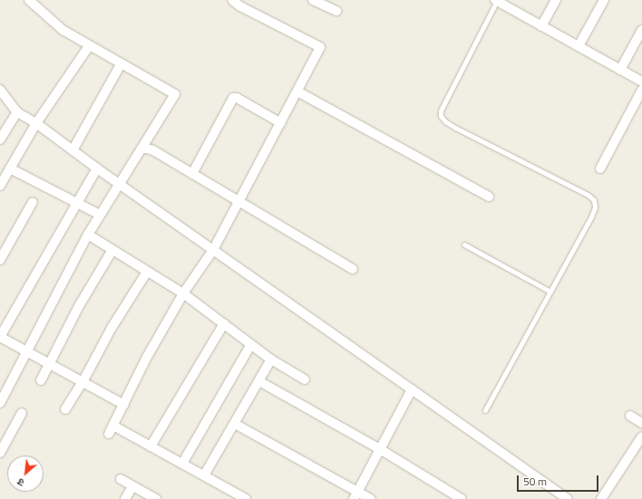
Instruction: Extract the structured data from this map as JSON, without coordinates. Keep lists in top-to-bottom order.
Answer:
{
  "scale_bar": "50 m",
  "north": "bottom left"
}
